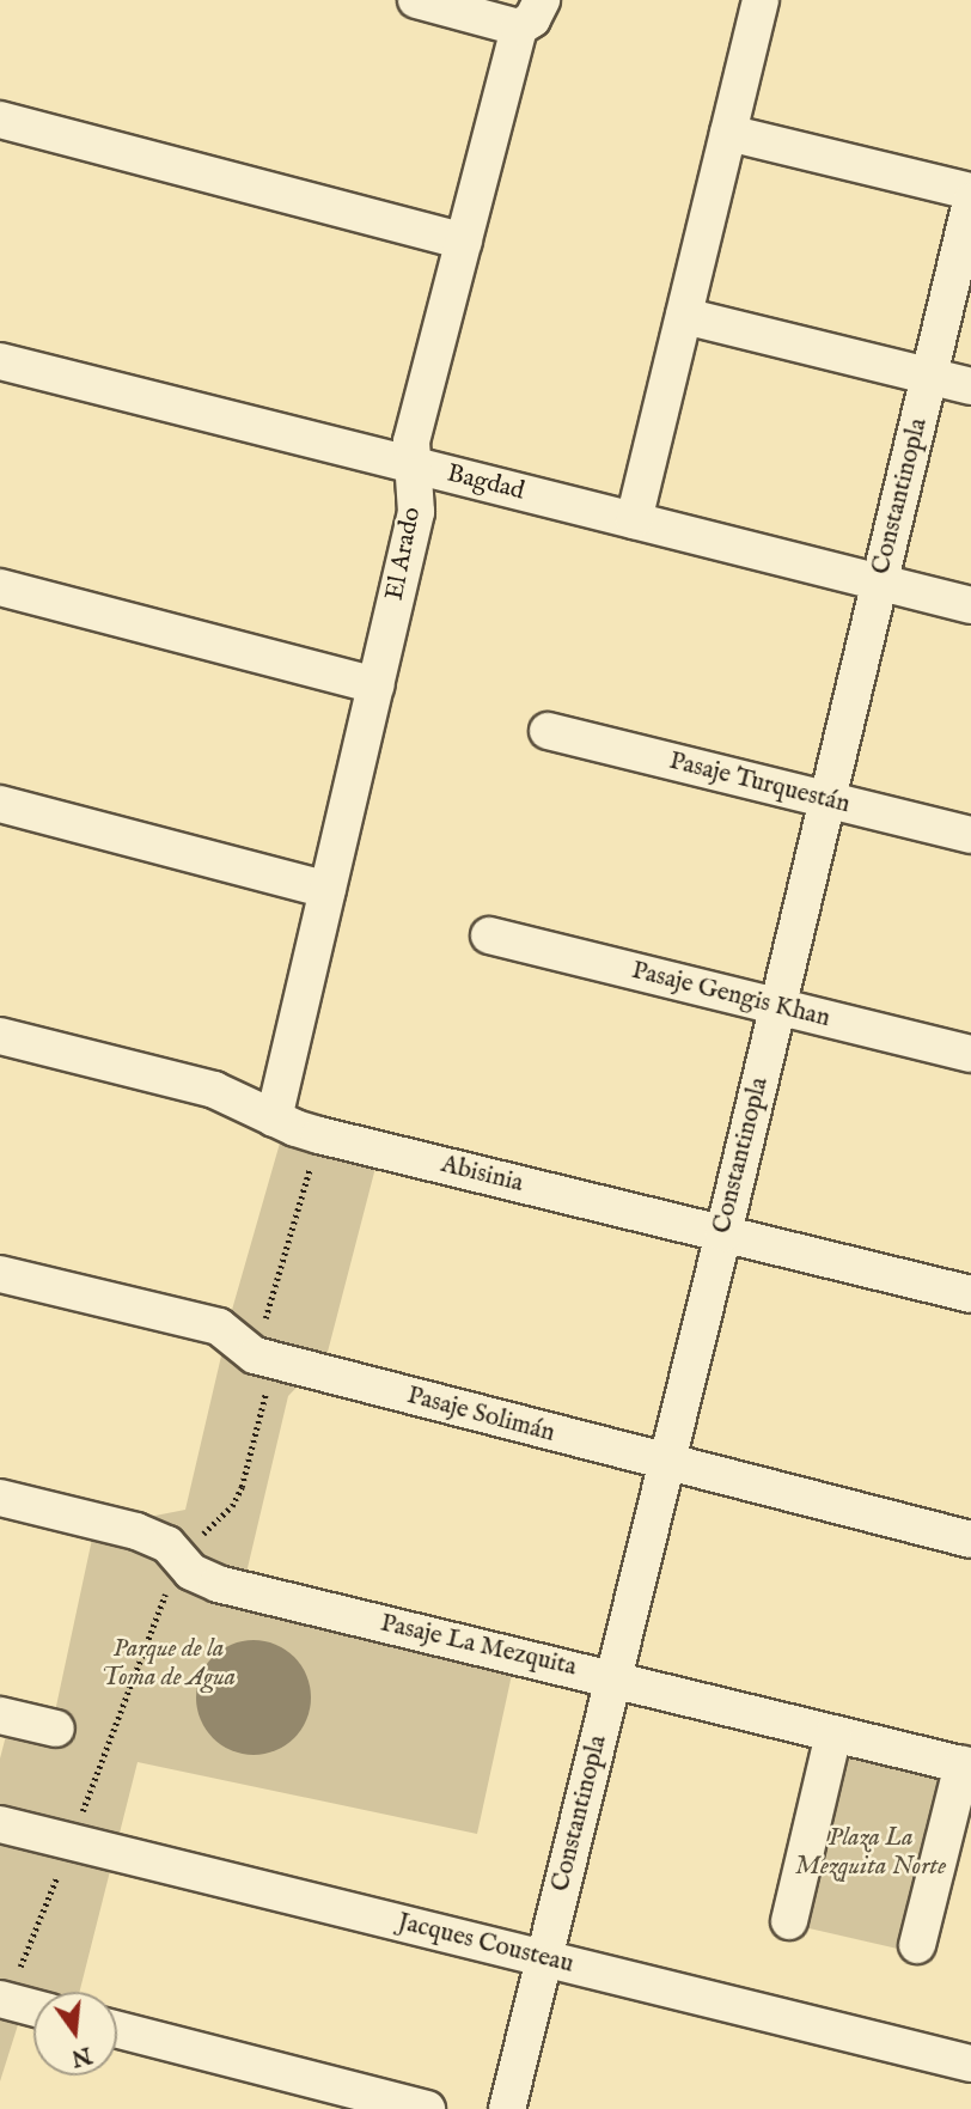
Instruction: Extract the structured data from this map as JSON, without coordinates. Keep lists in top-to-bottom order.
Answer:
{
  "streets": {
    "street": [
      "Bagdad",
      "Constantinopla",
      "El Arado",
      "Pasaje Turquestán",
      "Pasaje Gengis Khan",
      "Abisinia",
      "Pasaje Solimán",
      "Pasaje La Mezquita",
      "Jacques Cousteau"
    ]
  },
  "crossings": [
    ["Bagdad", "Constantinopla"],
    ["Bagdad", "El Arado"],
    ["Constantinopla", "Pasaje Turquestán"],
    ["Constantinopla", "Pasaje Gengis Khan"],
    ["Constantinopla", "Abisinia"],
    ["Constantinopla", "Pasaje Solimán"],
    ["Constantinopla", "Pasaje La Mezquita"],
    ["Constantinopla", "Jacques Cousteau"],
    ["El Arado", "Abisinia"]
  ],
  "parks": ["Parque de la Toma de Agua", "Plaza La Mezquita Norte"],
  "north": "bottom"
}
